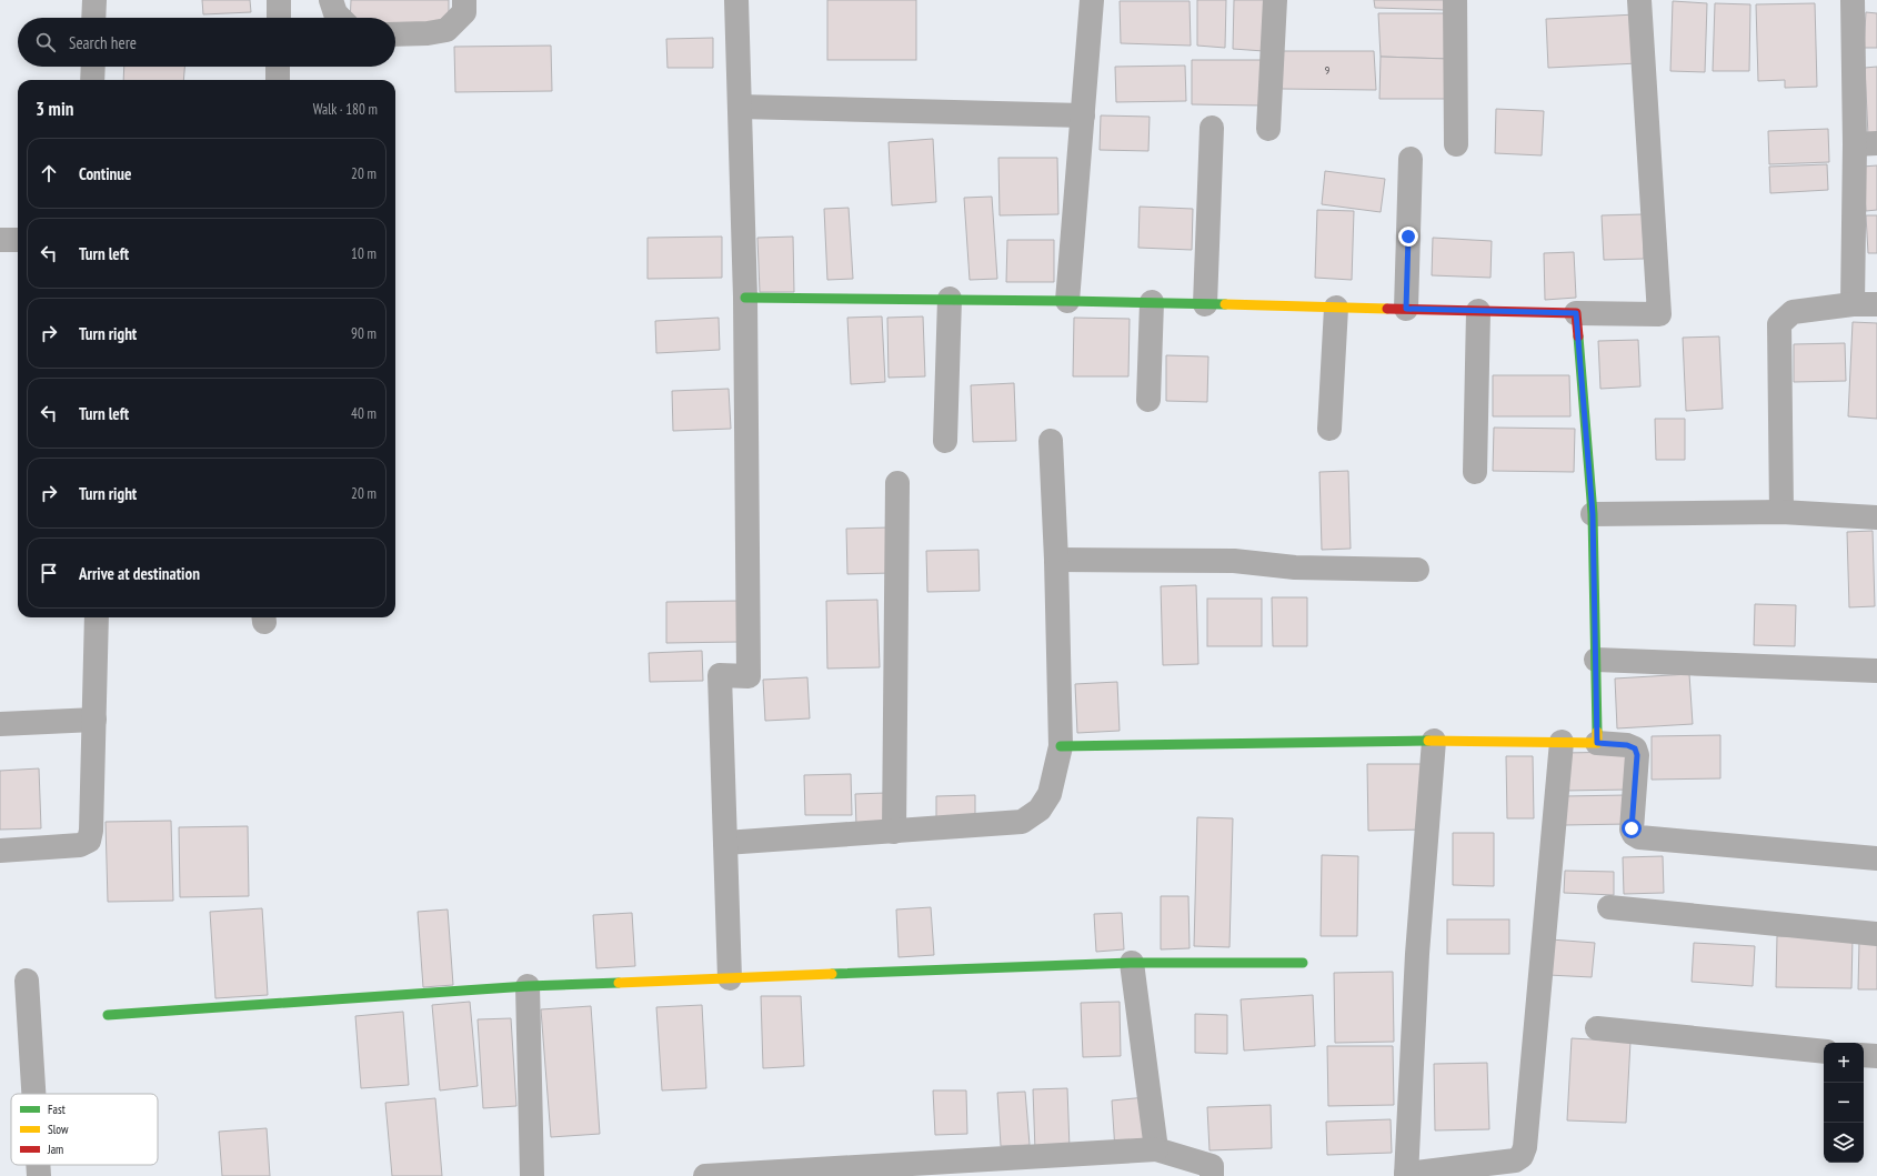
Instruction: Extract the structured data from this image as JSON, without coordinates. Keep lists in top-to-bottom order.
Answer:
{
  "house_numbers": ["9"],
  "legend": ["Fast", "Slow", "Jam"],
  "page": {
    "search": "Search here",
    "heading": ["3 min", "Walk · 180 m"],
    "list": [
      ["Continue", "20 m"],
      ["Turn left", "10 m"],
      ["Turn right", "90 m"],
      ["Turn left", "40 m"],
      ["Turn right", "20 m"],
      "Arrive at destination"
    ],
    "map_buttons": ["+", "−"]
  }
}
